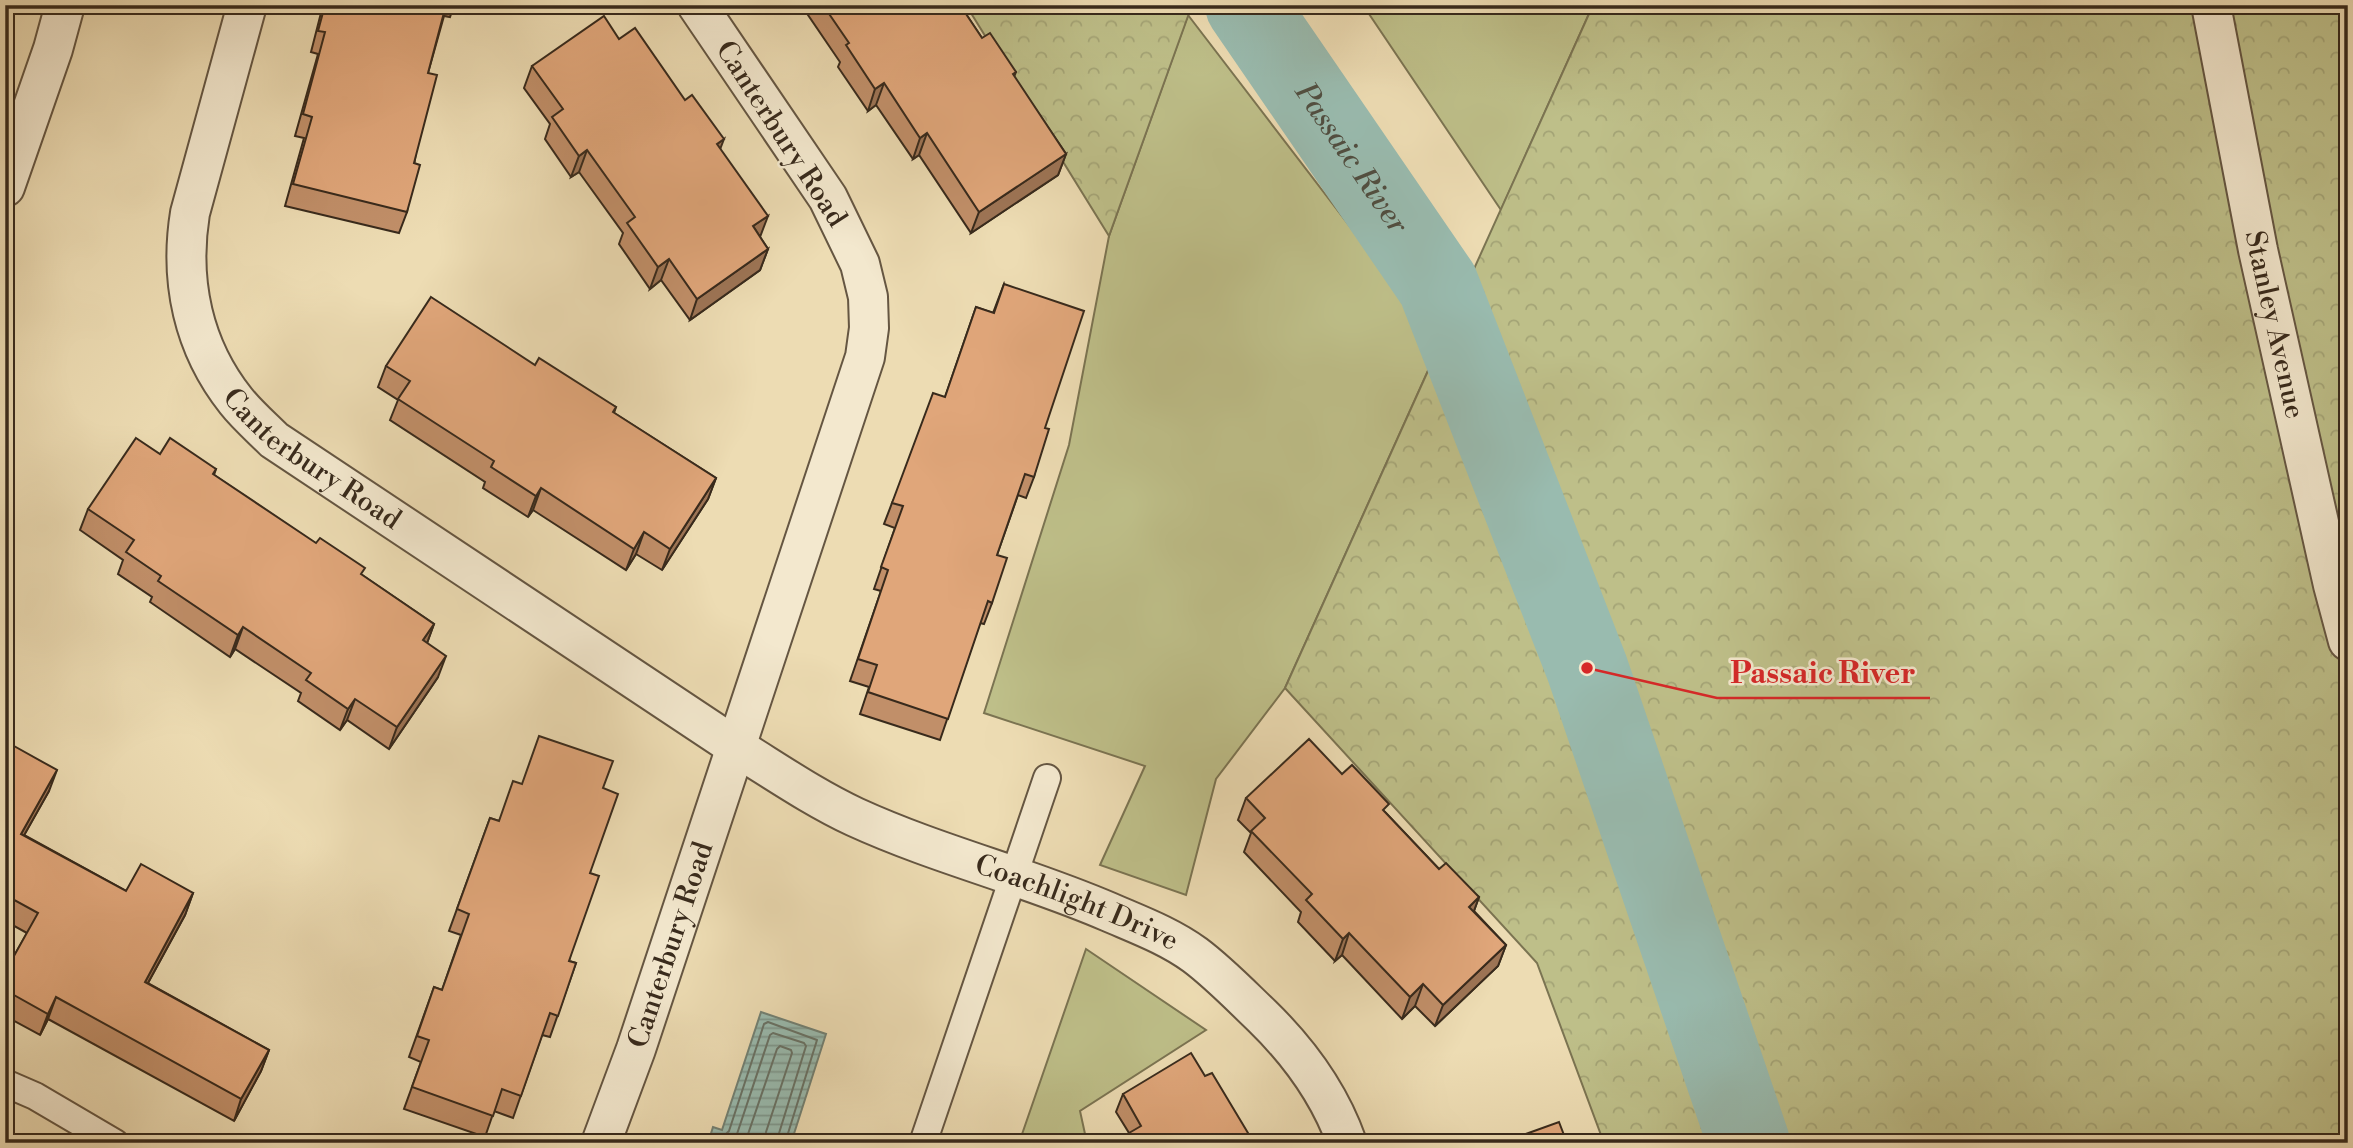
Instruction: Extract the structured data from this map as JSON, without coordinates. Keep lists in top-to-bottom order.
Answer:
{
  "streets": {
    "street": ["Canterbury Road", "Stanley Avenue", "Coachlight Drive"]
  },
  "crossings": [
    ["Canterbury Road", "Coachlight Drive"]
  ],
  "water": ["Passaic River"],
  "places": ["Passaic River"]
}
